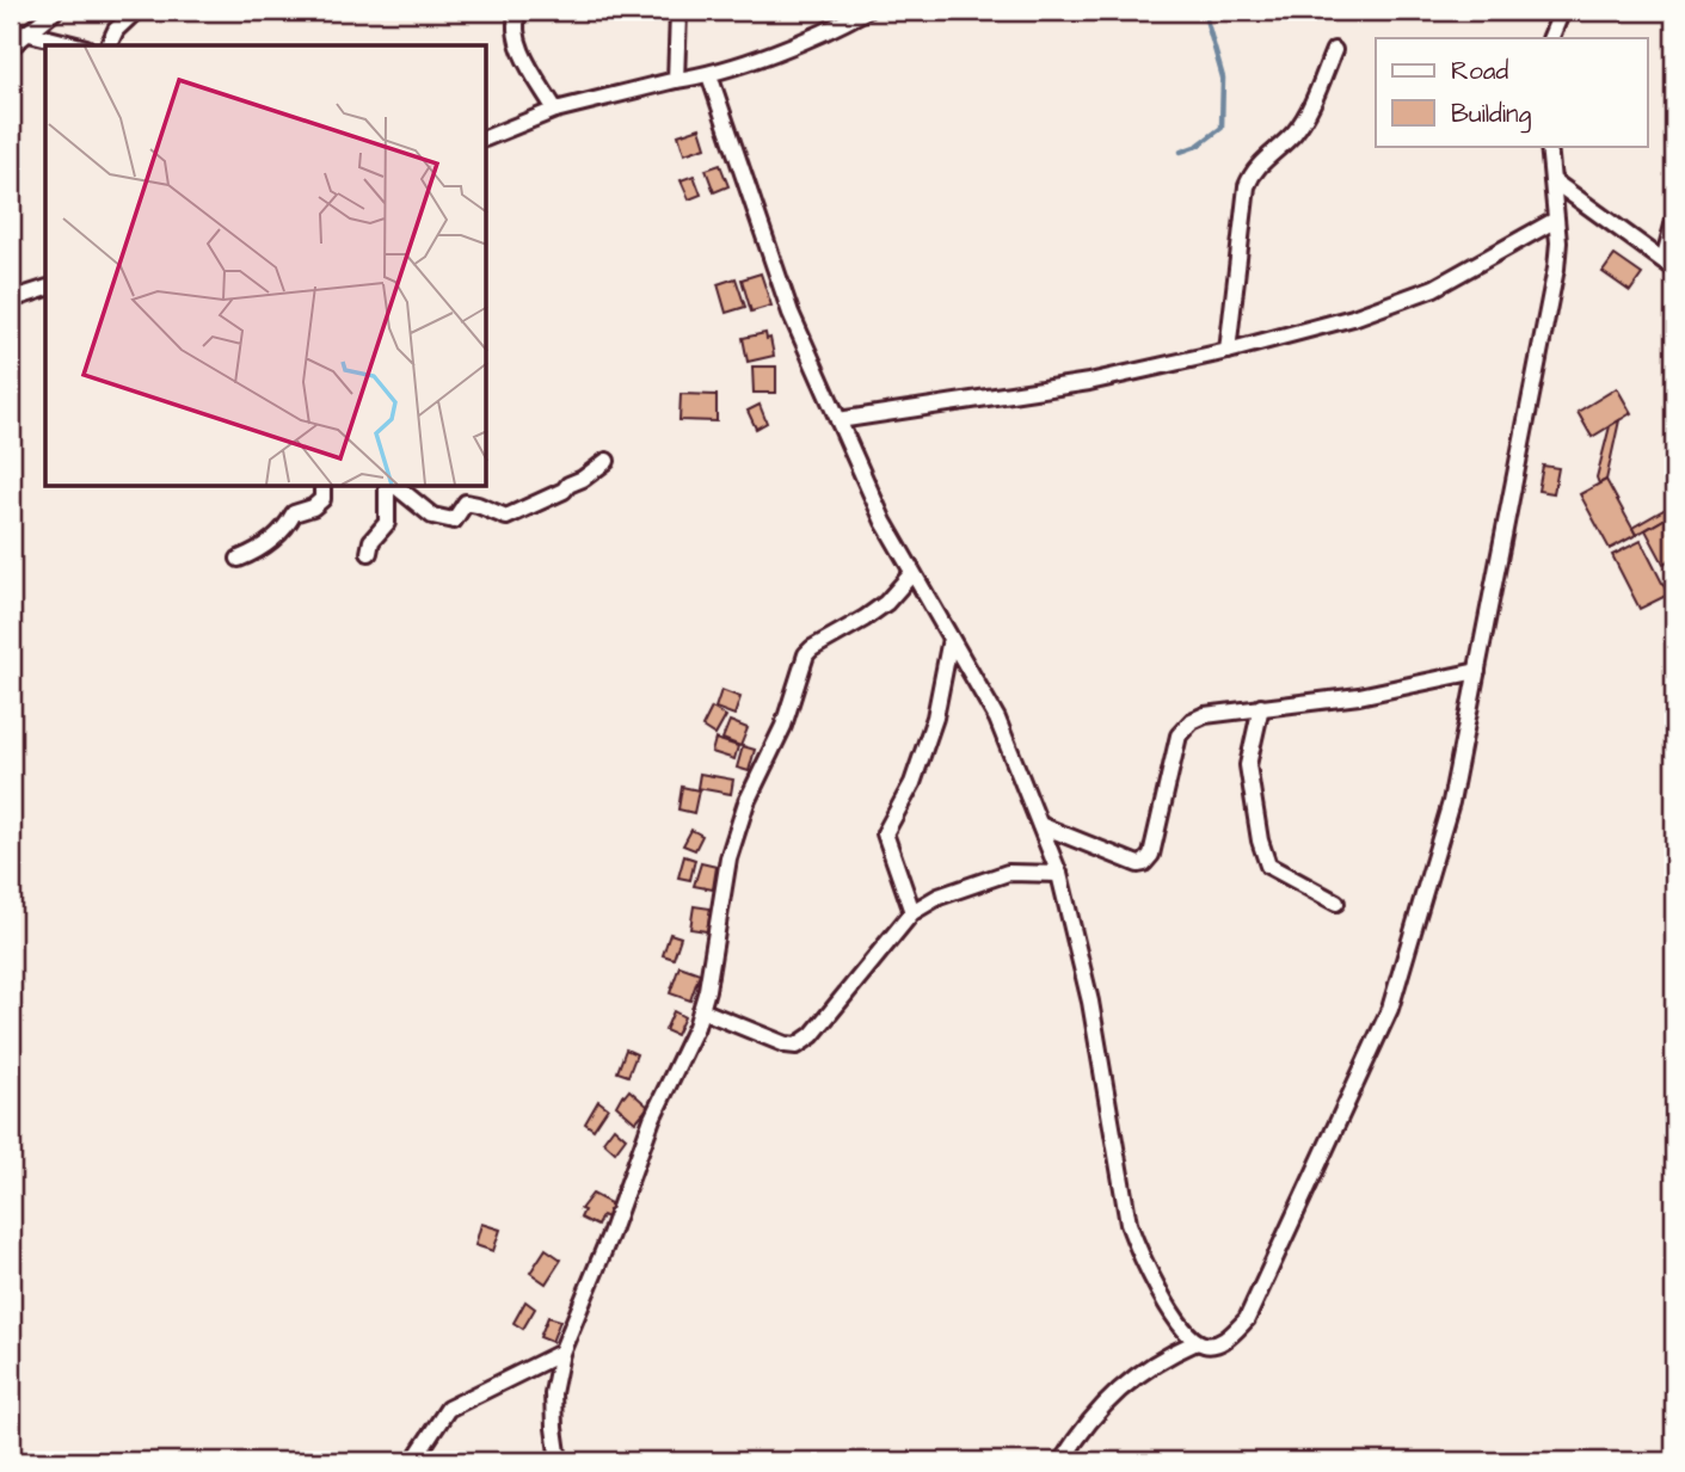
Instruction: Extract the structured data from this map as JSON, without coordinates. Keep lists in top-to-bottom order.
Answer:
{
  "legend": ["Road", "Building"]
}
